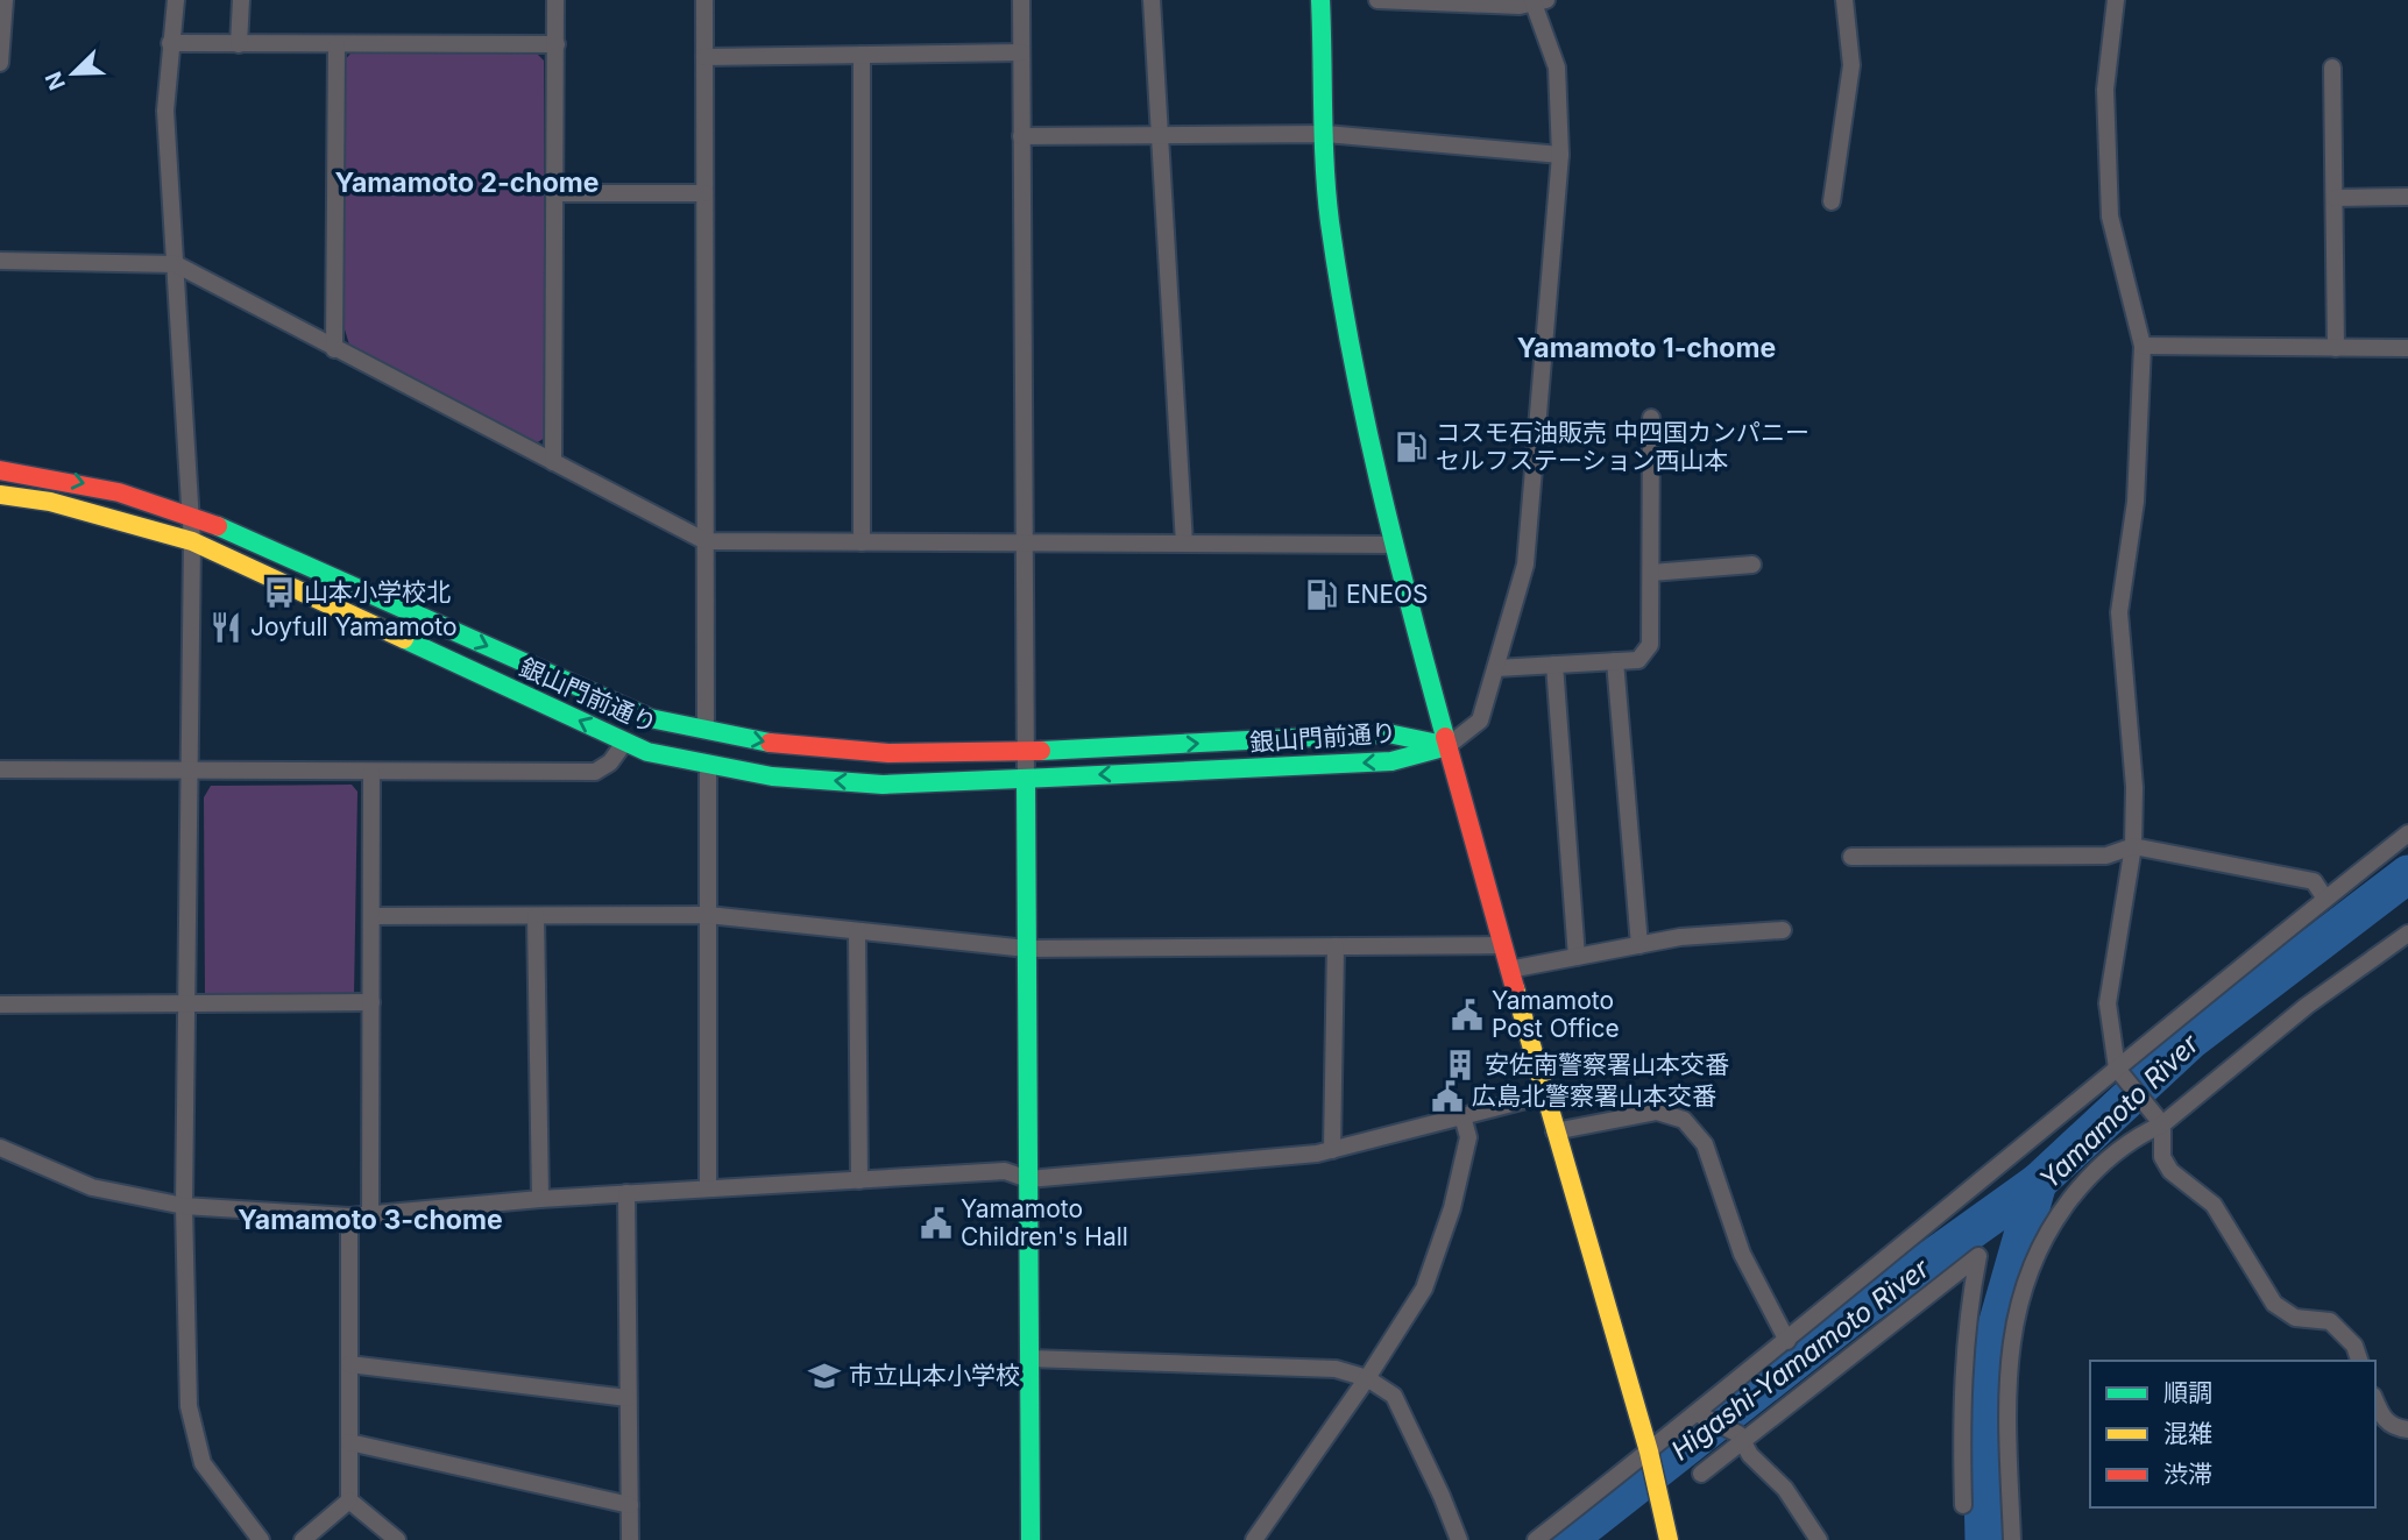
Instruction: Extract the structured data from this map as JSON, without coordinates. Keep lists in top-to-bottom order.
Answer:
{
  "streets": {
    "street": ["銀山門前通り"]
  },
  "districts": ["Yamamoto 2-chome", "Yamamoto 1-chome", "Yamamoto 3-chome"],
  "water": ["Yamamoto River", "Higashi-Yamamoto River"],
  "places": {
    "fuel station": ["コスモ石油販売 中四国カンパニー セルフステーション西山本", "ENEOS"],
    "bus stop": ["山本小学校北"],
    "restaurant": ["Joyfull Yamamoto"],
    "public building": ["Yamamoto Post Office", "広島北警察署山本交番", "Yamamoto Children's Hall"],
    "building": ["安佐南警察署山本交番"],
    "school or university": ["市立山本小学校"]
  },
  "legend": ["順調", "混雑", "渋滞"],
  "north": "bottom left"
}
